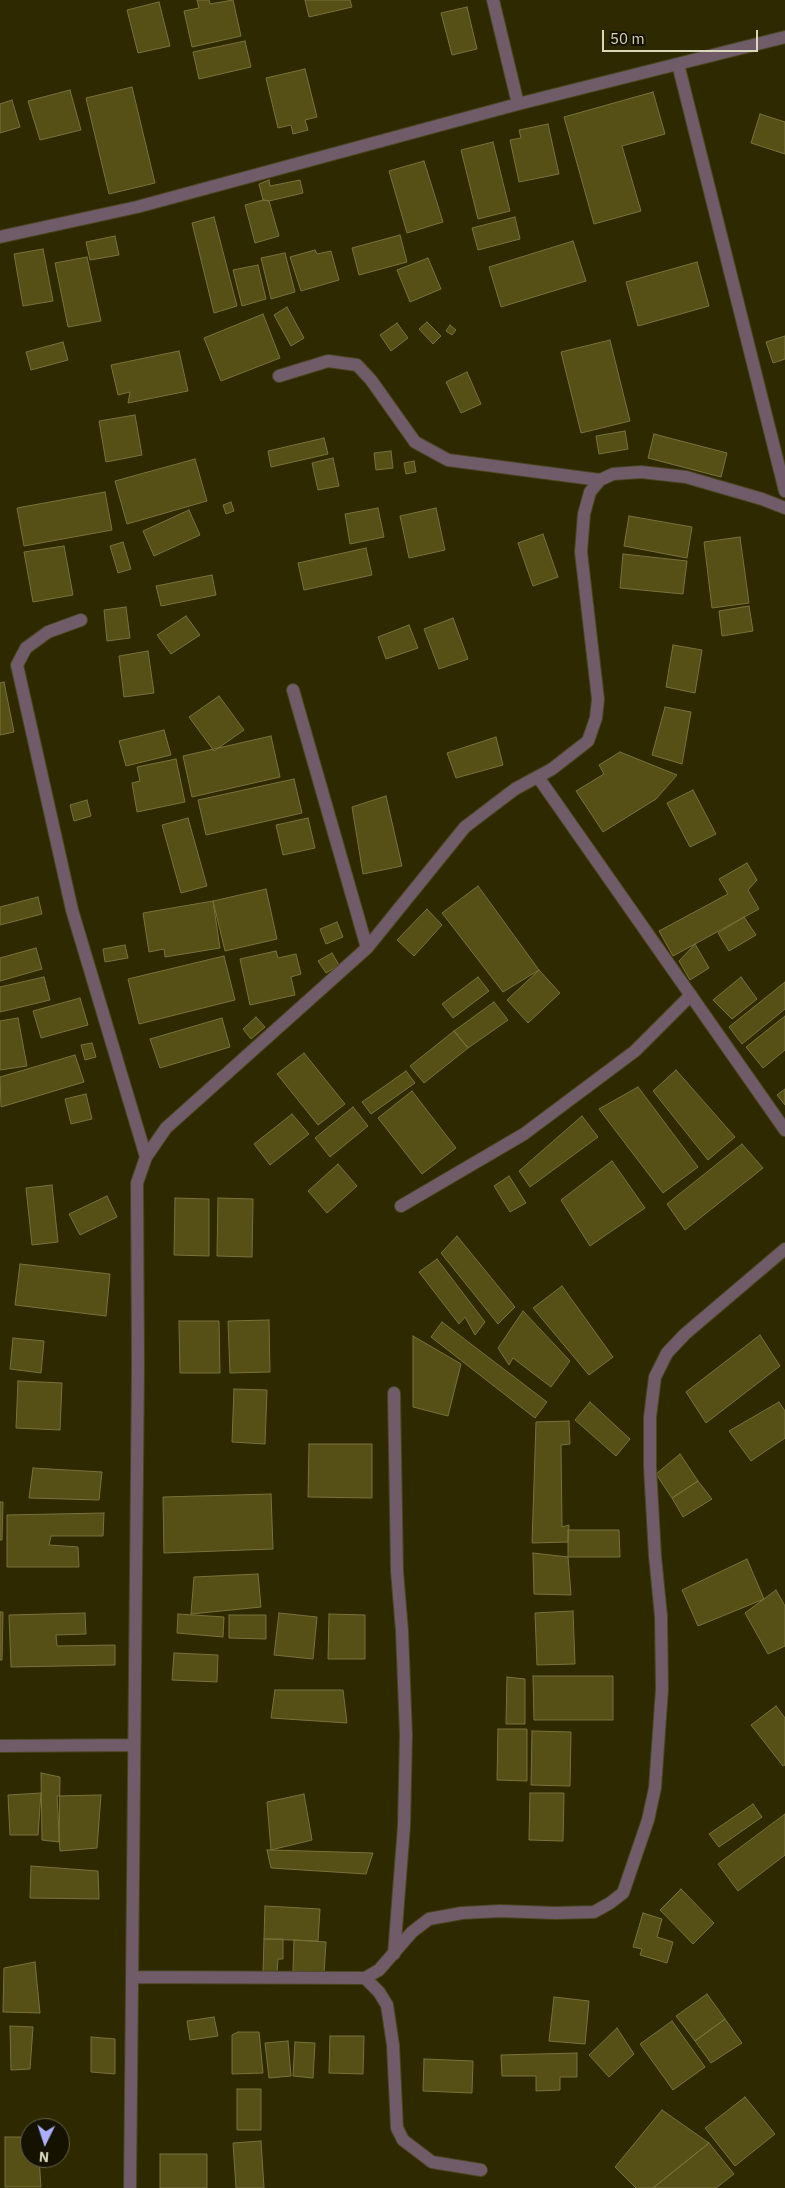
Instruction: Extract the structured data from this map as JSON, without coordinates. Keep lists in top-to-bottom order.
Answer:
{
  "scale_bar": "50 m",
  "north": "bottom"
}
